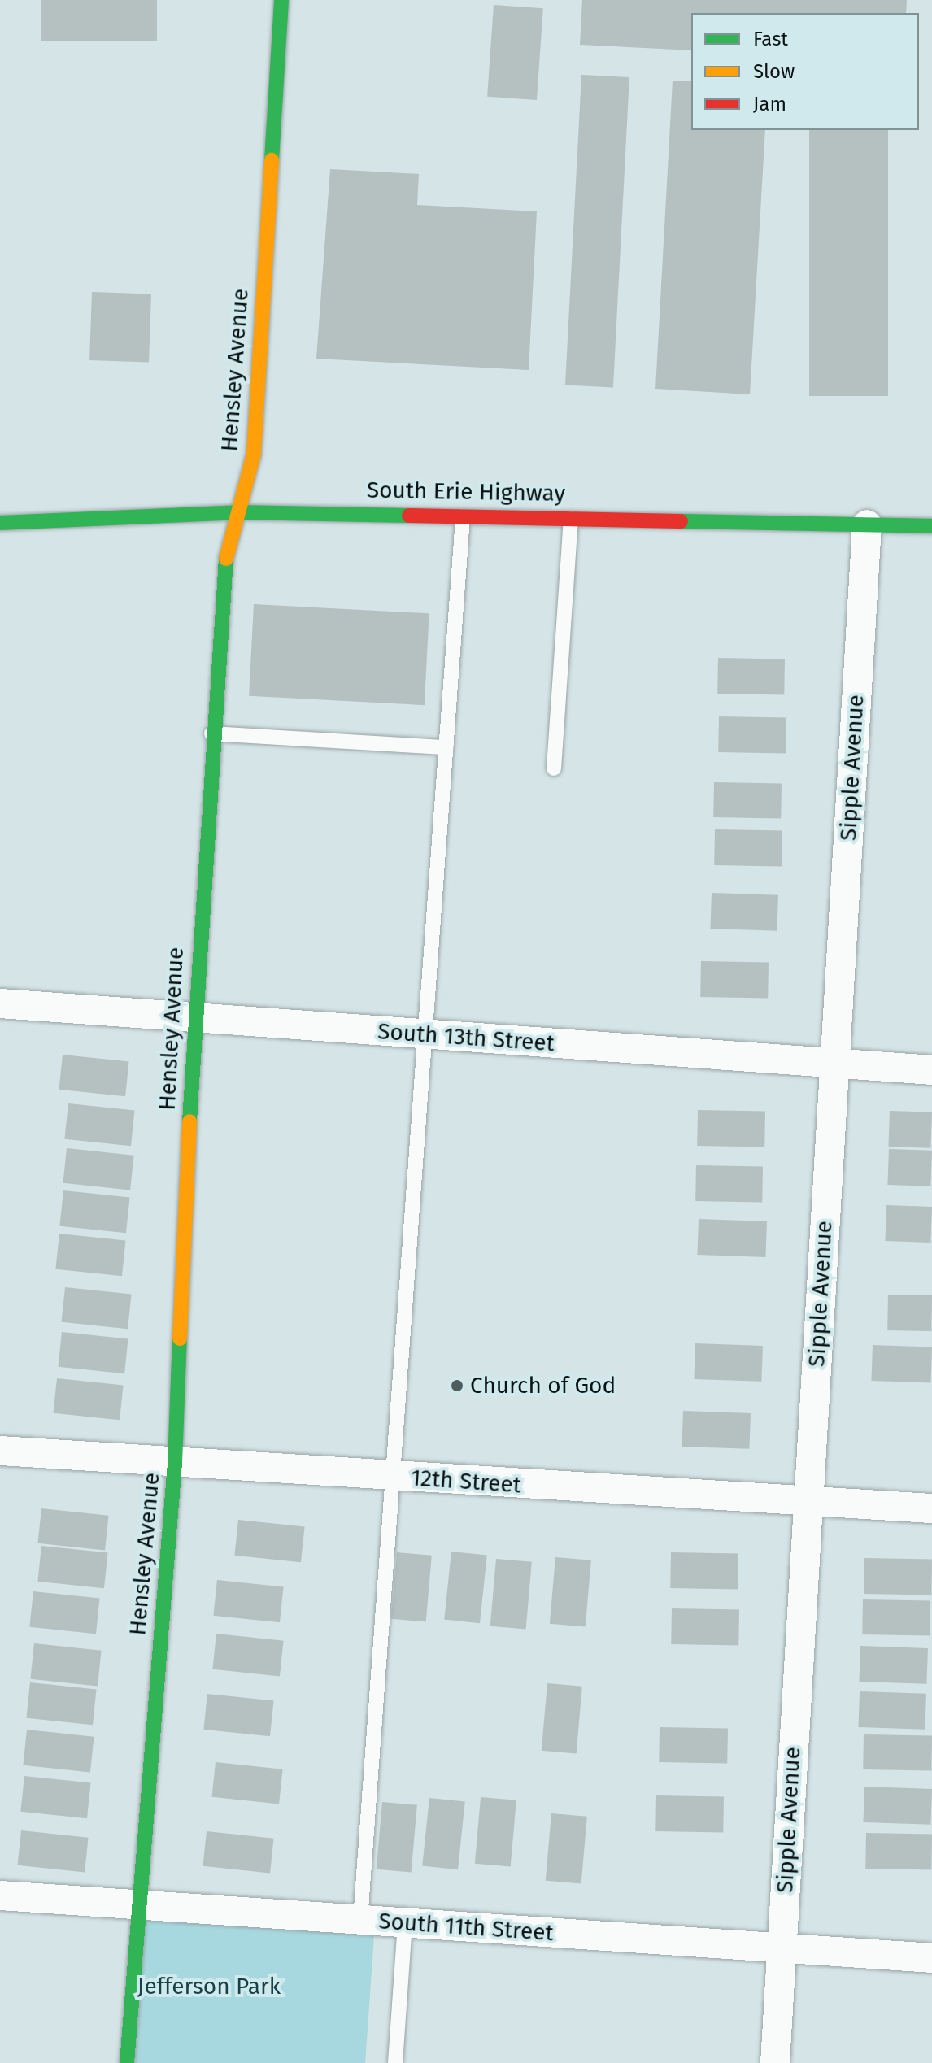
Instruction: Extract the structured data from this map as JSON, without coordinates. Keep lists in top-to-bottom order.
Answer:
{
  "streets": {
    "street": [
      "Hensley Avenue",
      "South Erie Highway",
      "Sipple Avenue",
      "South 13th Street",
      "12th Street",
      "South 11th Street"
    ]
  },
  "crossings": [
    ["Hensley Avenue", "South Erie Highway"],
    ["Hensley Avenue", "South 13th Street"],
    ["Hensley Avenue", "12th Street"],
    ["Hensley Avenue", "South 11th Street"],
    ["South Erie Highway", "Sipple Avenue"],
    ["Sipple Avenue", "South 13th Street"],
    ["Sipple Avenue", "12th Street"],
    ["Sipple Avenue", "South 11th Street"]
  ],
  "parks": ["Jefferson Park"],
  "places": ["Church of God"],
  "legend": ["Fast", "Slow", "Jam"]
}
